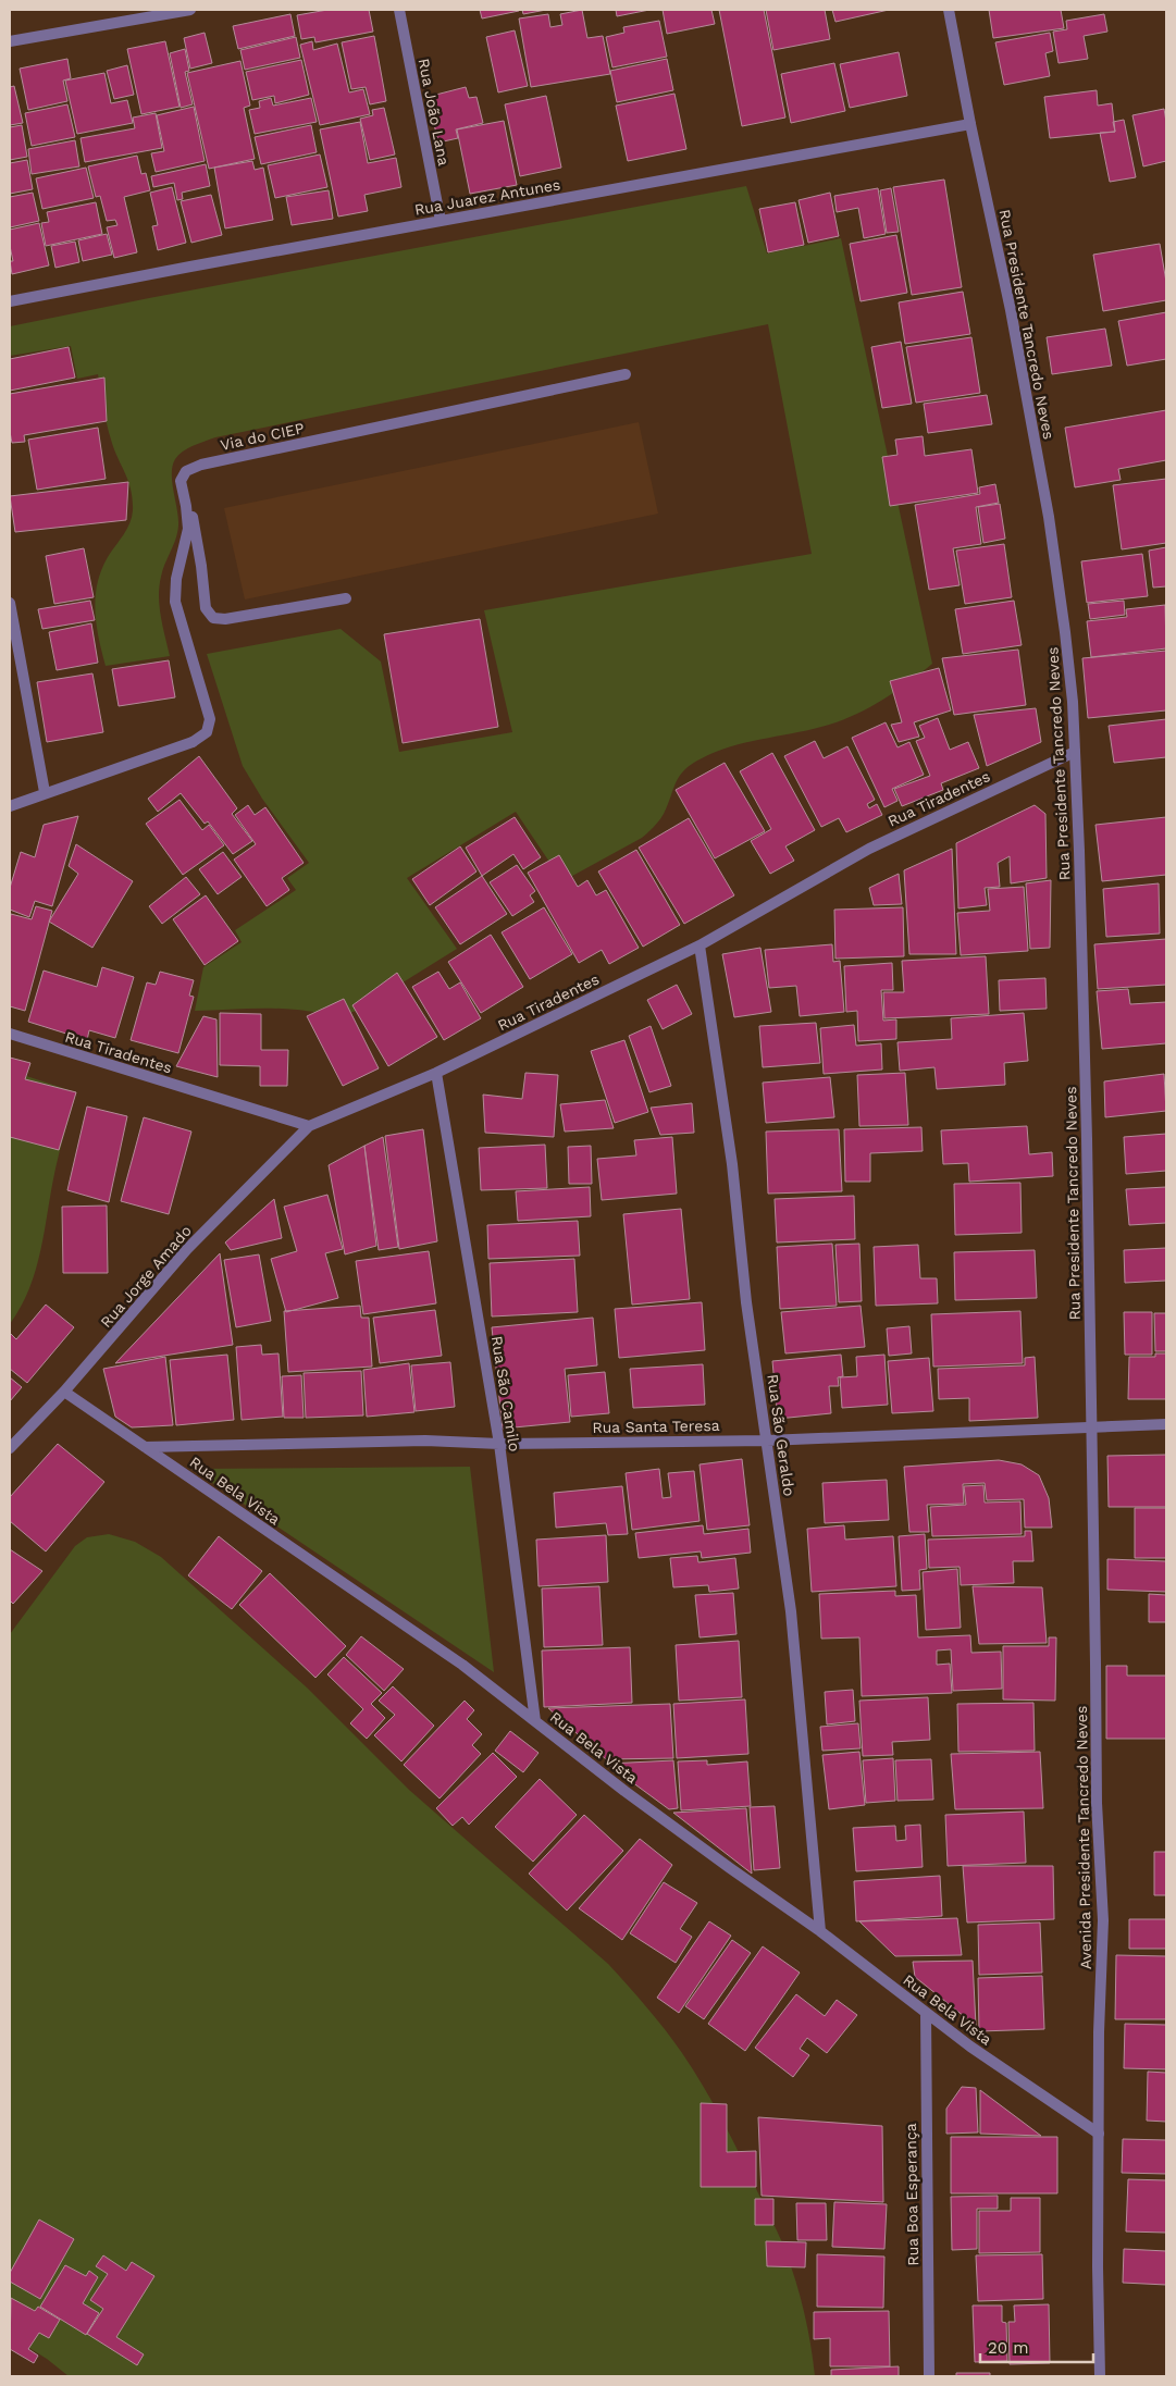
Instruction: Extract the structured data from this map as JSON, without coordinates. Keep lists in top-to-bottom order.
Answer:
{
  "streets": {
    "street": [
      "Rua João Lana",
      "Rua Juarez Antunes",
      "Rua Presidente Tancredo Neves",
      "Via do CIEP",
      "Rua Tiradentes",
      "Rua Jorge Amado",
      "Rua São Camilo",
      "Rua Santa Teresa",
      "Rua São Geraldo",
      "Rua Bela Vista",
      "Avenida Presidente Tancredo Neves",
      "Rua Boa Esperança"
    ]
  },
  "crossings": [
    ["Rua João Lana", "Rua Juarez Antunes"],
    ["Rua Juarez Antunes", "Rua Presidente Tancredo Neves"],
    ["Rua Presidente Tancredo Neves", "Rua Tiradentes"],
    ["Rua Presidente Tancredo Neves", "Rua Santa Teresa"],
    ["Rua Presidente Tancredo Neves", "Avenida Presidente Tancredo Neves"],
    ["Rua Tiradentes", "Rua Jorge Amado"],
    ["Rua Tiradentes", "Rua São Camilo"],
    ["Rua Tiradentes", "Rua São Geraldo"],
    ["Rua Jorge Amado", "Rua Bela Vista"],
    ["Rua São Camilo", "Rua Santa Teresa"],
    ["Rua São Camilo", "Rua Bela Vista"],
    ["Rua Santa Teresa", "Rua São Geraldo"],
    ["Rua Santa Teresa", "Rua Bela Vista"],
    ["Rua Santa Teresa", "Avenida Presidente Tancredo Neves"],
    ["Rua São Geraldo", "Rua Bela Vista"],
    ["Rua Bela Vista", "Avenida Presidente Tancredo Neves"],
    ["Rua Bela Vista", "Rua Boa Esperança"]
  ],
  "scale_bar": "20 m"
}
